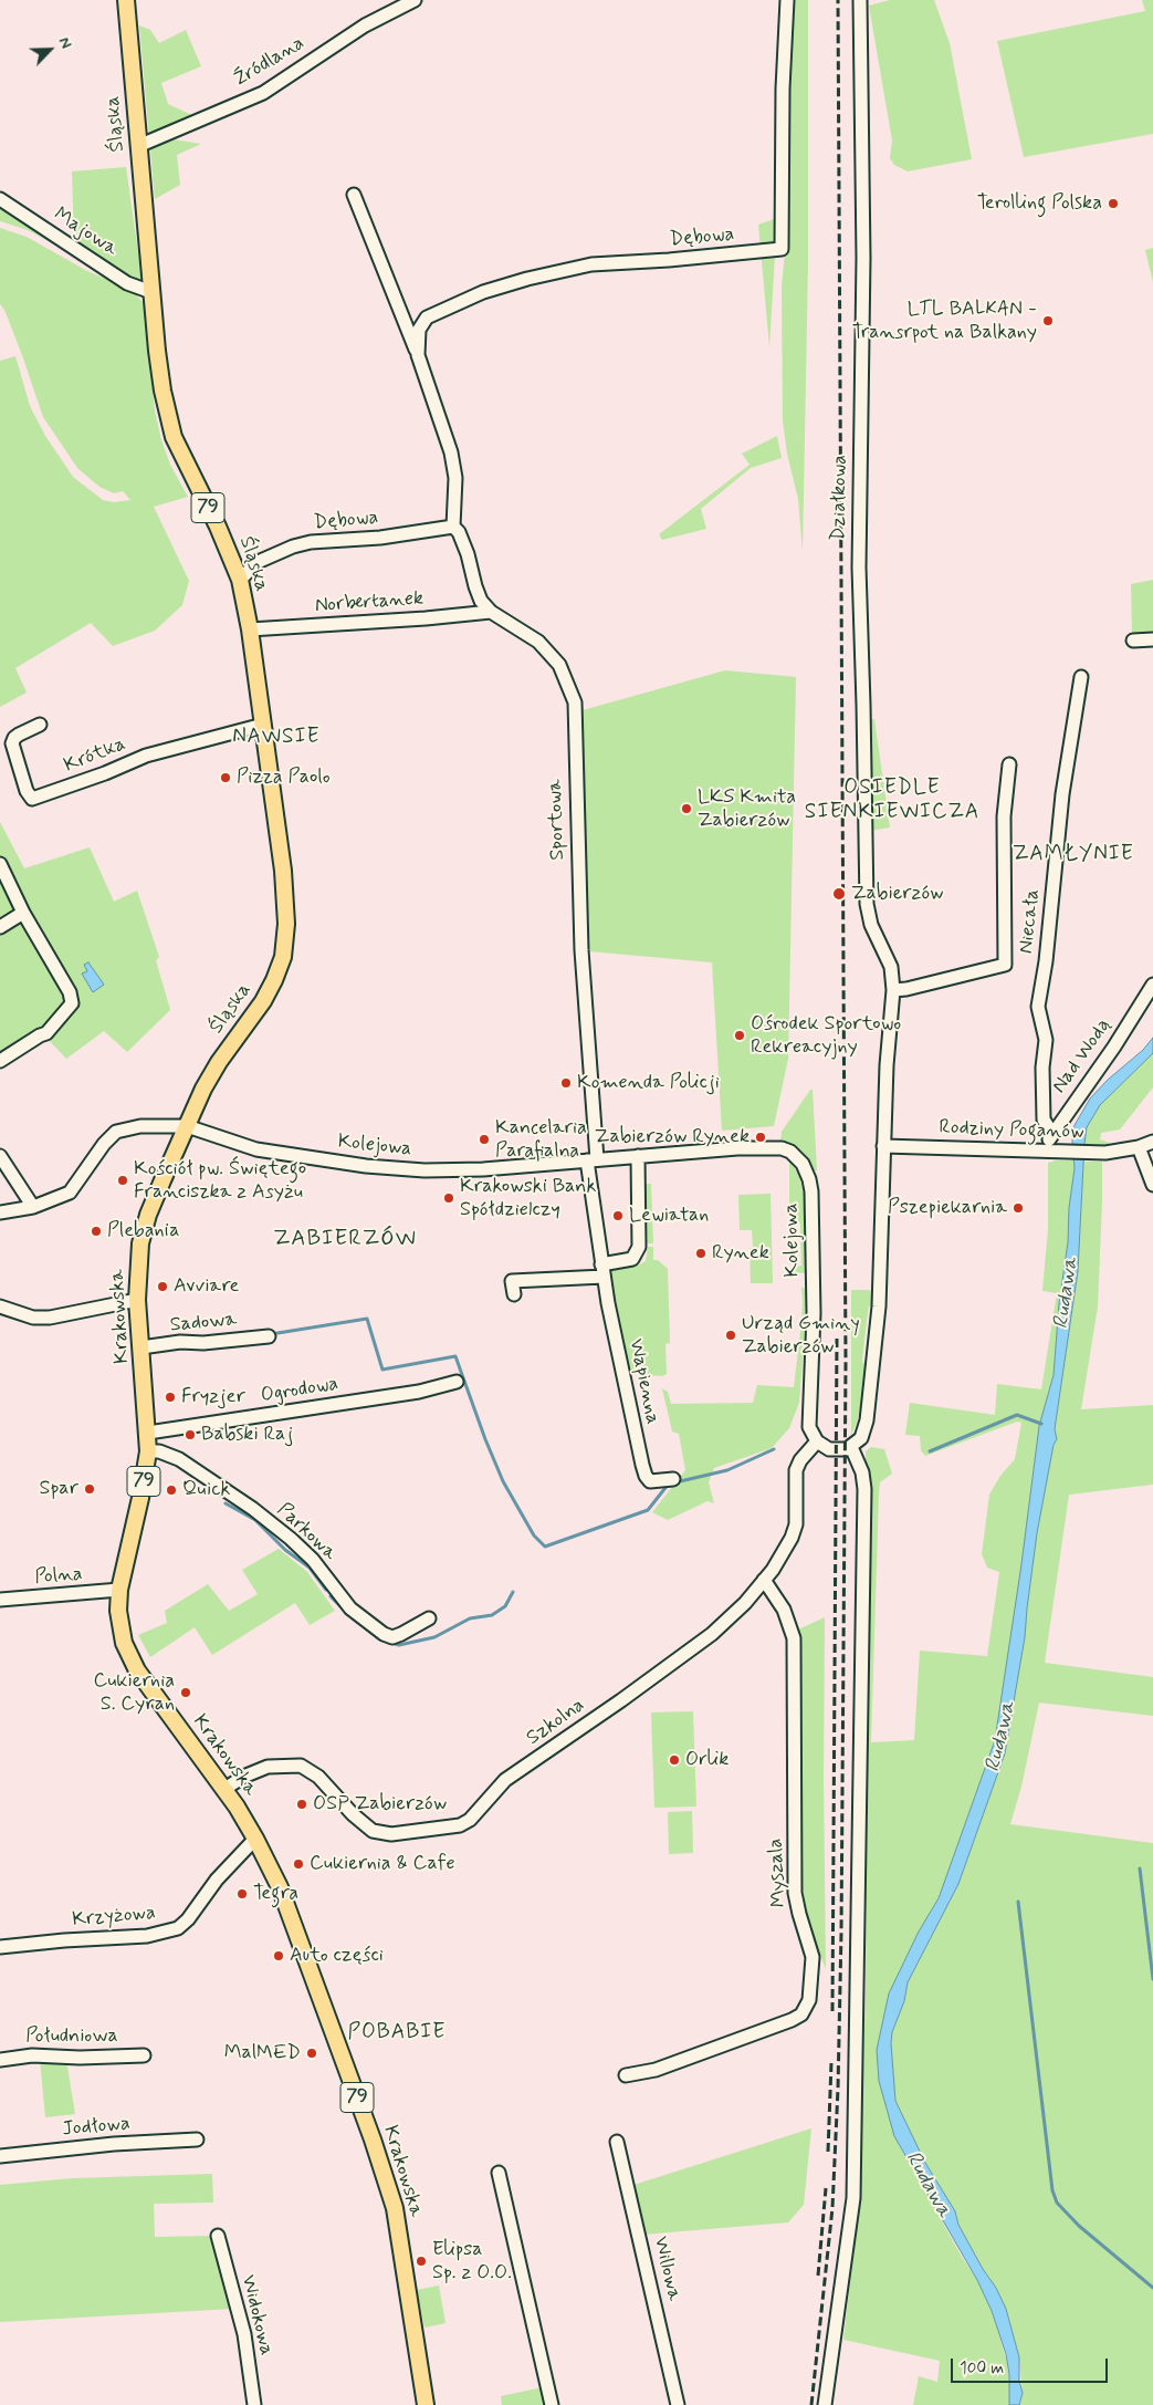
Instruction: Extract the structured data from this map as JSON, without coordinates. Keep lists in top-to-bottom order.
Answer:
{
  "streets": {
    "main road": ["Śląska", "79", "Krakowska"],
    "street": [
      "Źródlana",
      "Majowa",
      "Dębowa",
      "Działkowa",
      "Norbertanek",
      "Krótka",
      "Sportowa",
      "Niecała",
      "Nad Wodą",
      "Rodziny Poganów",
      "Kolejowa",
      "Sadowa",
      "Wapienna",
      "Ogrodowa",
      "Parkowa",
      "Polna",
      "Szkolna",
      "Myszala",
      "Krzyżowa",
      "Południowa",
      "Jodłowa",
      "Willowa",
      "Widokowa"
    ]
  },
  "crossings": [
    ["Źródlana", "Śląska"],
    ["Śląska", "Majowa"],
    ["Śląska", "Dębowa"],
    ["Śląska", "Norbertanek"],
    ["Śląska", "Krótka"],
    ["Śląska", "Kolejowa"],
    ["Śląska", "Krakowska"],
    ["Dębowa", "Sportowa"],
    ["Norbertanek", "Sportowa"],
    ["Sportowa", "Kolejowa"],
    ["Sportowa", "Wapienna"],
    ["Niecała", "Nad Wodą"],
    ["Nad Wodą", "Rodziny Poganów"],
    ["Kolejowa", "Krakowska"],
    ["Kolejowa", "Wapienna"],
    ["Kolejowa", "Szkolna"],
    ["Krakowska", "Sadowa"],
    ["Krakowska", "Ogrodowa"],
    ["Krakowska", "Parkowa"],
    ["Krakowska", "Polna"],
    ["Krakowska", "Szkolna"],
    ["Krakowska", "Krzyżowa"],
    ["Szkolna", "Myszala"]
  ],
  "districts": [
    "NAWSIE",
    "OSIEDLE SIENKIEWICZA",
    "ZAMŁYNIE",
    "ZABIERZÓW",
    "POBABIE"
  ],
  "water": ["Rudawa"],
  "places": [
    "Terolling Polska",
    "LTL BALKAN - Transrpot na Balkany",
    "Pizza Paolo",
    "LKS Kmita Zabierzów",
    "Zabierzów",
    "Ośrodek Sportowo Rekreacyjny",
    "Komenda Policji",
    "Zabierzów Rynek",
    "Kancelaria Parafialna",
    "Kościół pw. Świętego Franciszka z Asyżu",
    "Krakowski Bank Spółdzielczy",
    "Pszepiekarnia",
    "Lewiatan",
    "Plebania",
    "Rynek",
    "Avviare",
    "Urząd Gminy Zabierzów",
    "Fryzjer",
    "Babski Raj",
    "Spar",
    "Quick",
    "Cukiernia S. Cyran",
    "Orlik",
    "OSP Zabierzów",
    "Cukiernia & Cafe",
    "Tegra",
    "Auto części",
    "MalMED",
    "Elipsa Sp. z O.O."
  ],
  "scale_bar": "100 m",
  "north": "top right"
}
